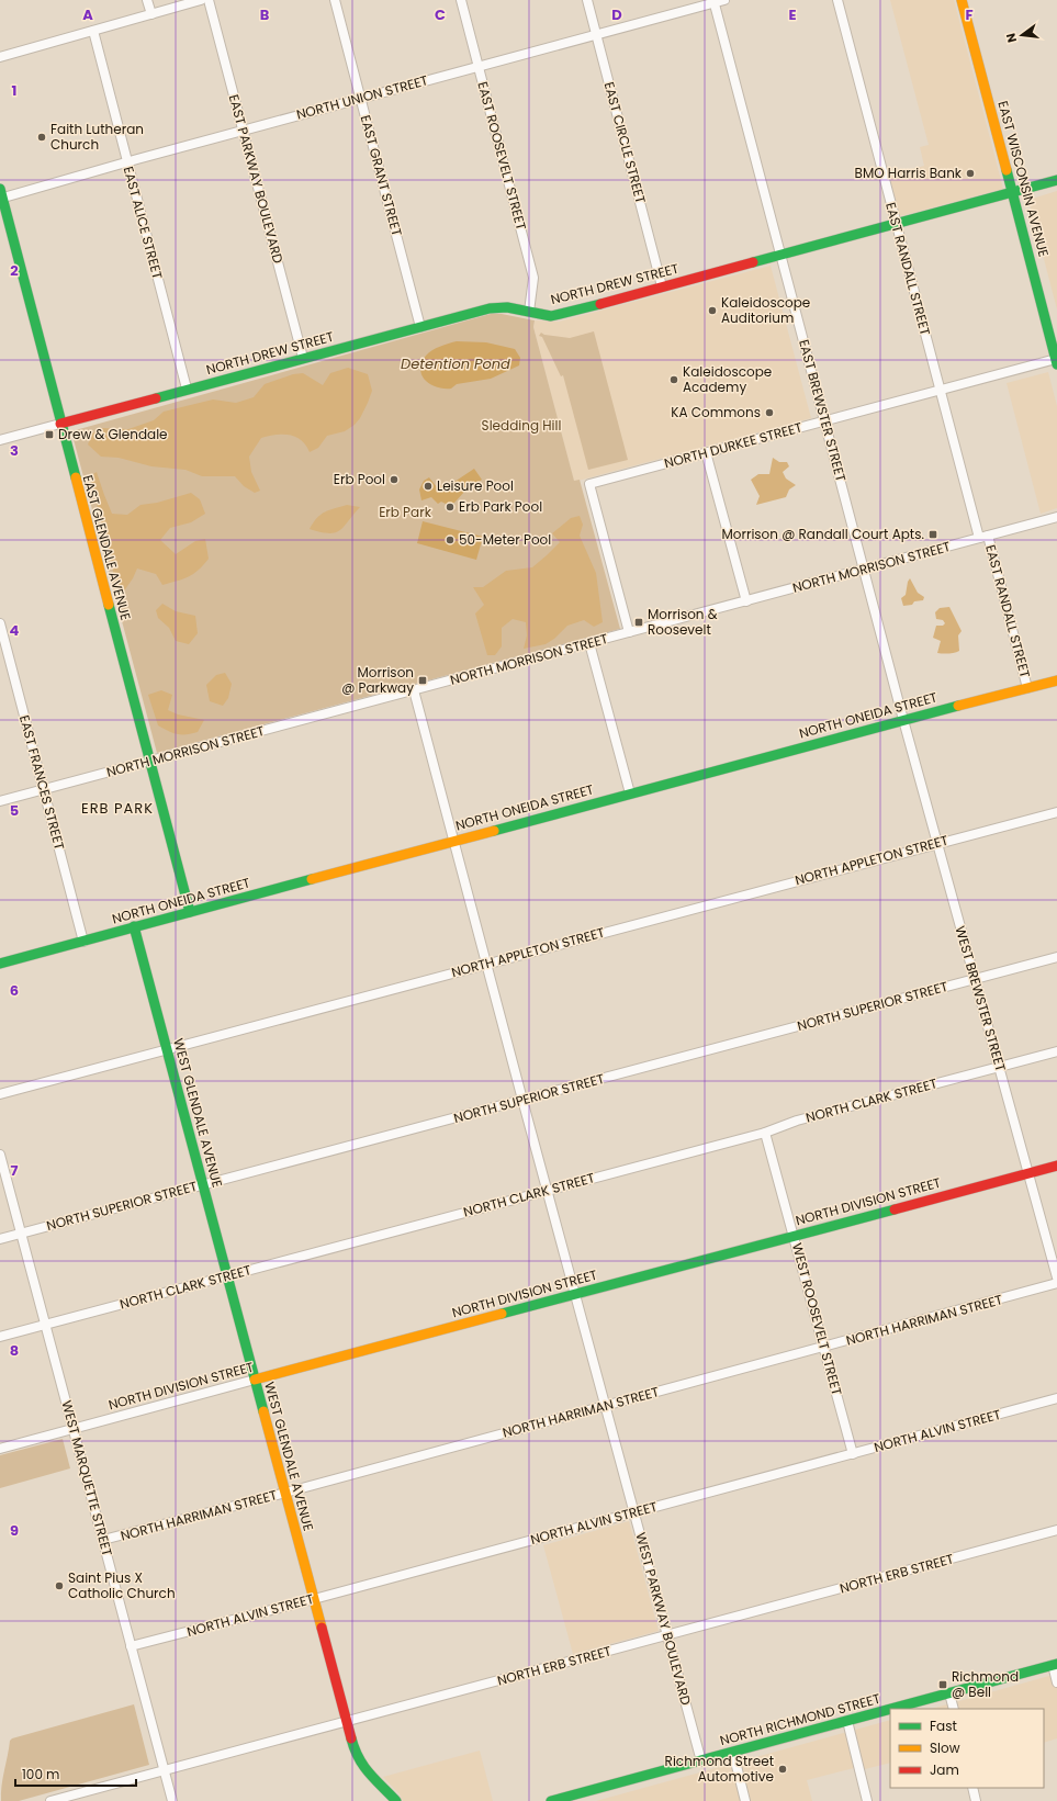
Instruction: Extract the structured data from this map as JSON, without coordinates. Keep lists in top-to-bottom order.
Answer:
{
  "streets": {
    "street": [
      "NORTH UNION STREET",
      "EAST CIRCLE STREET",
      "EAST ROOSEVELT STREET",
      "EAST GRANT STREET",
      "EAST PARKWAY BOULEVARD",
      "EAST WISCONSIN AVENUE",
      "EAST ALICE STREET",
      "EAST RANDALL STREET",
      "NORTH DREW STREET",
      "EAST BREWSTER STREET",
      "NORTH DURKEE STREET",
      "EAST GLENDALE AVENUE",
      "NORTH MORRISON STREET",
      "NORTH ONEIDA STREET",
      "EAST FRANCES STREET",
      "NORTH APPLETON STREET",
      "WEST BREWSTER STREET",
      "NORTH SUPERIOR STREET",
      "NORTH CLARK STREET",
      "WEST GLENDALE AVENUE",
      "NORTH DIVISION STREET",
      "WEST ROOSEVELT STREET",
      "NORTH HARRIMAN STREET",
      "NORTH ALVIN STREET",
      "WEST MARQUETTE STREET",
      "NORTH ERB STREET",
      "WEST PARKWAY BOULEVARD",
      "NORTH RICHMOND STREET"
    ]
  },
  "crossings": [
    ["NORTH UNION STREET", "EAST CIRCLE STREET"],
    ["NORTH UNION STREET", "EAST ROOSEVELT STREET"],
    ["NORTH UNION STREET", "EAST GRANT STREET"],
    ["NORTH UNION STREET", "EAST PARKWAY BOULEVARD"],
    ["NORTH UNION STREET", "EAST ALICE STREET"],
    ["NORTH UNION STREET", "EAST BREWSTER STREET"],
    ["NORTH UNION STREET", "EAST GLENDALE AVENUE"],
    ["EAST CIRCLE STREET", "NORTH DREW STREET"],
    ["EAST ROOSEVELT STREET", "NORTH DREW STREET"],
    ["EAST GRANT STREET", "NORTH DREW STREET"],
    ["EAST PARKWAY BOULEVARD", "NORTH DREW STREET"],
    ["EAST WISCONSIN AVENUE", "NORTH DREW STREET"],
    ["EAST WISCONSIN AVENUE", "NORTH DURKEE STREET"],
    ["EAST ALICE STREET", "NORTH DREW STREET"],
    ["EAST RANDALL STREET", "NORTH DREW STREET"],
    ["EAST RANDALL STREET", "NORTH DURKEE STREET"],
    ["EAST RANDALL STREET", "NORTH MORRISON STREET"],
    ["EAST RANDALL STREET", "NORTH ONEIDA STREET"],
    ["NORTH DREW STREET", "EAST BREWSTER STREET"],
    ["NORTH DREW STREET", "EAST GLENDALE AVENUE"],
    ["EAST BREWSTER STREET", "NORTH DURKEE STREET"],
    ["EAST BREWSTER STREET", "NORTH MORRISON STREET"],
    ["EAST BREWSTER STREET", "NORTH ONEIDA STREET"],
    ["EAST BREWSTER STREET", "WEST BREWSTER STREET"],
    ["NORTH DURKEE STREET", "NORTH MORRISON STREET"],
    ["EAST GLENDALE AVENUE", "NORTH MORRISON STREET"],
    ["EAST GLENDALE AVENUE", "NORTH ONEIDA STREET"],
    ["NORTH MORRISON STREET", "EAST FRANCES STREET"],
    ["NORTH ONEIDA STREET", "EAST FRANCES STREET"],
    ["NORTH ONEIDA STREET", "WEST BREWSTER STREET"],
    ["NORTH ONEIDA STREET", "WEST GLENDALE AVENUE"],
    ["NORTH ONEIDA STREET", "WEST PARKWAY BOULEVARD"],
    ["NORTH APPLETON STREET", "WEST BREWSTER STREET"],
    ["NORTH APPLETON STREET", "WEST GLENDALE AVENUE"],
    ["NORTH APPLETON STREET", "WEST PARKWAY BOULEVARD"],
    ["WEST BREWSTER STREET", "NORTH SUPERIOR STREET"],
    ["WEST BREWSTER STREET", "NORTH CLARK STREET"],
    ["WEST BREWSTER STREET", "NORTH DIVISION STREET"],
    ["NORTH SUPERIOR STREET", "WEST GLENDALE AVENUE"],
    ["NORTH SUPERIOR STREET", "WEST MARQUETTE STREET"],
    ["NORTH SUPERIOR STREET", "WEST PARKWAY BOULEVARD"],
    ["NORTH CLARK STREET", "WEST GLENDALE AVENUE"],
    ["NORTH CLARK STREET", "WEST ROOSEVELT STREET"],
    ["NORTH CLARK STREET", "WEST MARQUETTE STREET"],
    ["NORTH CLARK STREET", "WEST PARKWAY BOULEVARD"],
    ["WEST GLENDALE AVENUE", "NORTH DIVISION STREET"],
    ["WEST GLENDALE AVENUE", "NORTH HARRIMAN STREET"],
    ["WEST GLENDALE AVENUE", "NORTH ALVIN STREET"],
    ["WEST GLENDALE AVENUE", "NORTH ERB STREET"],
    ["NORTH DIVISION STREET", "WEST ROOSEVELT STREET"],
    ["NORTH DIVISION STREET", "WEST MARQUETTE STREET"],
    ["NORTH DIVISION STREET", "WEST PARKWAY BOULEVARD"],
    ["WEST ROOSEVELT STREET", "NORTH HARRIMAN STREET"],
    ["WEST ROOSEVELT STREET", "NORTH ALVIN STREET"],
    ["NORTH HARRIMAN STREET", "WEST MARQUETTE STREET"],
    ["NORTH HARRIMAN STREET", "WEST PARKWAY BOULEVARD"],
    ["NORTH ALVIN STREET", "WEST MARQUETTE STREET"],
    ["NORTH ALVIN STREET", "WEST PARKWAY BOULEVARD"],
    ["WEST MARQUETTE STREET", "NORTH ERB STREET"],
    ["NORTH ERB STREET", "WEST PARKWAY BOULEVARD"],
    ["WEST PARKWAY BOULEVARD", "NORTH RICHMOND STREET"]
  ],
  "districts": ["ERB PARK"],
  "water": ["Detention Pond"],
  "parks": ["Sledding Hill", "Erb Park"],
  "places": {
    "other": [
      "Faith Lutheran Church",
      "BMO Harris Bank",
      "Kaleidoscope Auditorium",
      "Kaleidoscope Academy",
      "KA Commons",
      "Erb Pool",
      "Leisure Pool",
      "Erb Park Pool",
      "50-Meter Pool",
      "Saint Pius X Catholic Church",
      "Richmond Street Automotive"
    ],
    "transit": [
      "Drew & Glendale",
      "Morrison @ Randall Court Apts.",
      "Morrison & Roosevelt",
      "Morrison @ Parkway",
      "Richmond @ Bell"
    ]
  },
  "legend": ["Fast", "Slow", "Jam"],
  "scale_bar": "100 m",
  "north": "left",
  "grid": {
    "columns": [
      "A",
      "B",
      "C",
      "D",
      "E",
      "F"
    ],
    "rows": [
      "1",
      "2",
      "3",
      "4",
      "5",
      "6",
      "7",
      "8",
      "9"
    ]
  }
}
